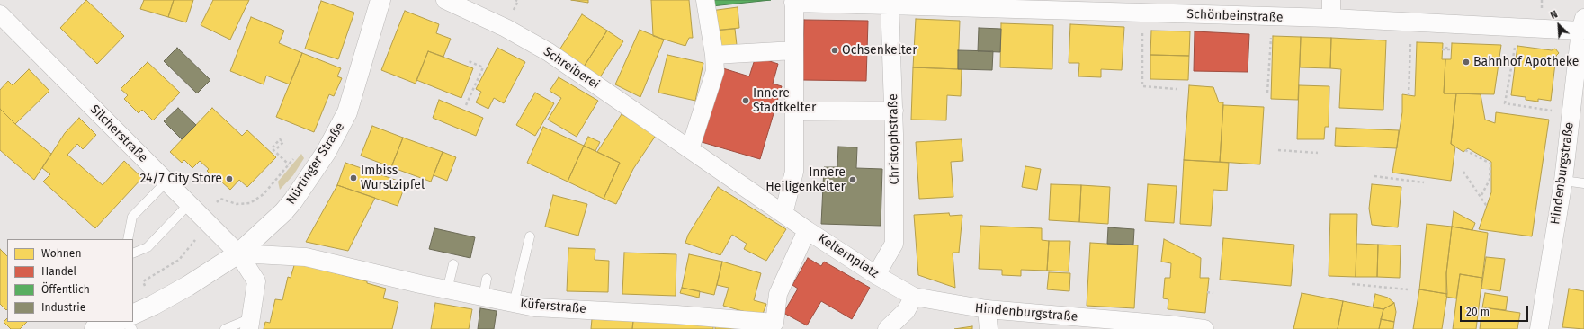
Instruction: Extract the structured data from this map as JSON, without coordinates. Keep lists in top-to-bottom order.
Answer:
{
  "streets": {
    "main road": ["Nürtinger Straße"],
    "street": [
      "Schönbeinstraße",
      "Schreiberei",
      "Silcherstraße",
      "Christophstraße",
      "Hindenburgstraße",
      "Kelternplatz",
      "Küferstraße"
    ]
  },
  "crossings": [
    ["Schönbeinstraße", "Christophstraße"],
    ["Schönbeinstraße", "Hindenburgstraße"],
    ["Schreiberei", "Kelternplatz"],
    ["Silcherstraße", "Nürtinger Straße"],
    ["Silcherstraße", "Küferstraße"],
    ["Christophstraße", "Kelternplatz"],
    ["Nürtinger Straße", "Küferstraße"],
    ["Hindenburgstraße", "Kelternplatz"],
    ["Kelternplatz", "Küferstraße"]
  ],
  "places": [
    "Ochsenkelter",
    "Bahnhof Apotheke",
    "Innere Stadtkelter",
    "Imbiss Wurstzipfel",
    "24/7 City Store",
    "Innere Heiligenkelter"
  ],
  "legend": [
    "Wohnen",
    "Handel",
    "Öffentlich",
    "Industrie"
  ],
  "scale_bar": "20 m",
  "north": "top left"
}
